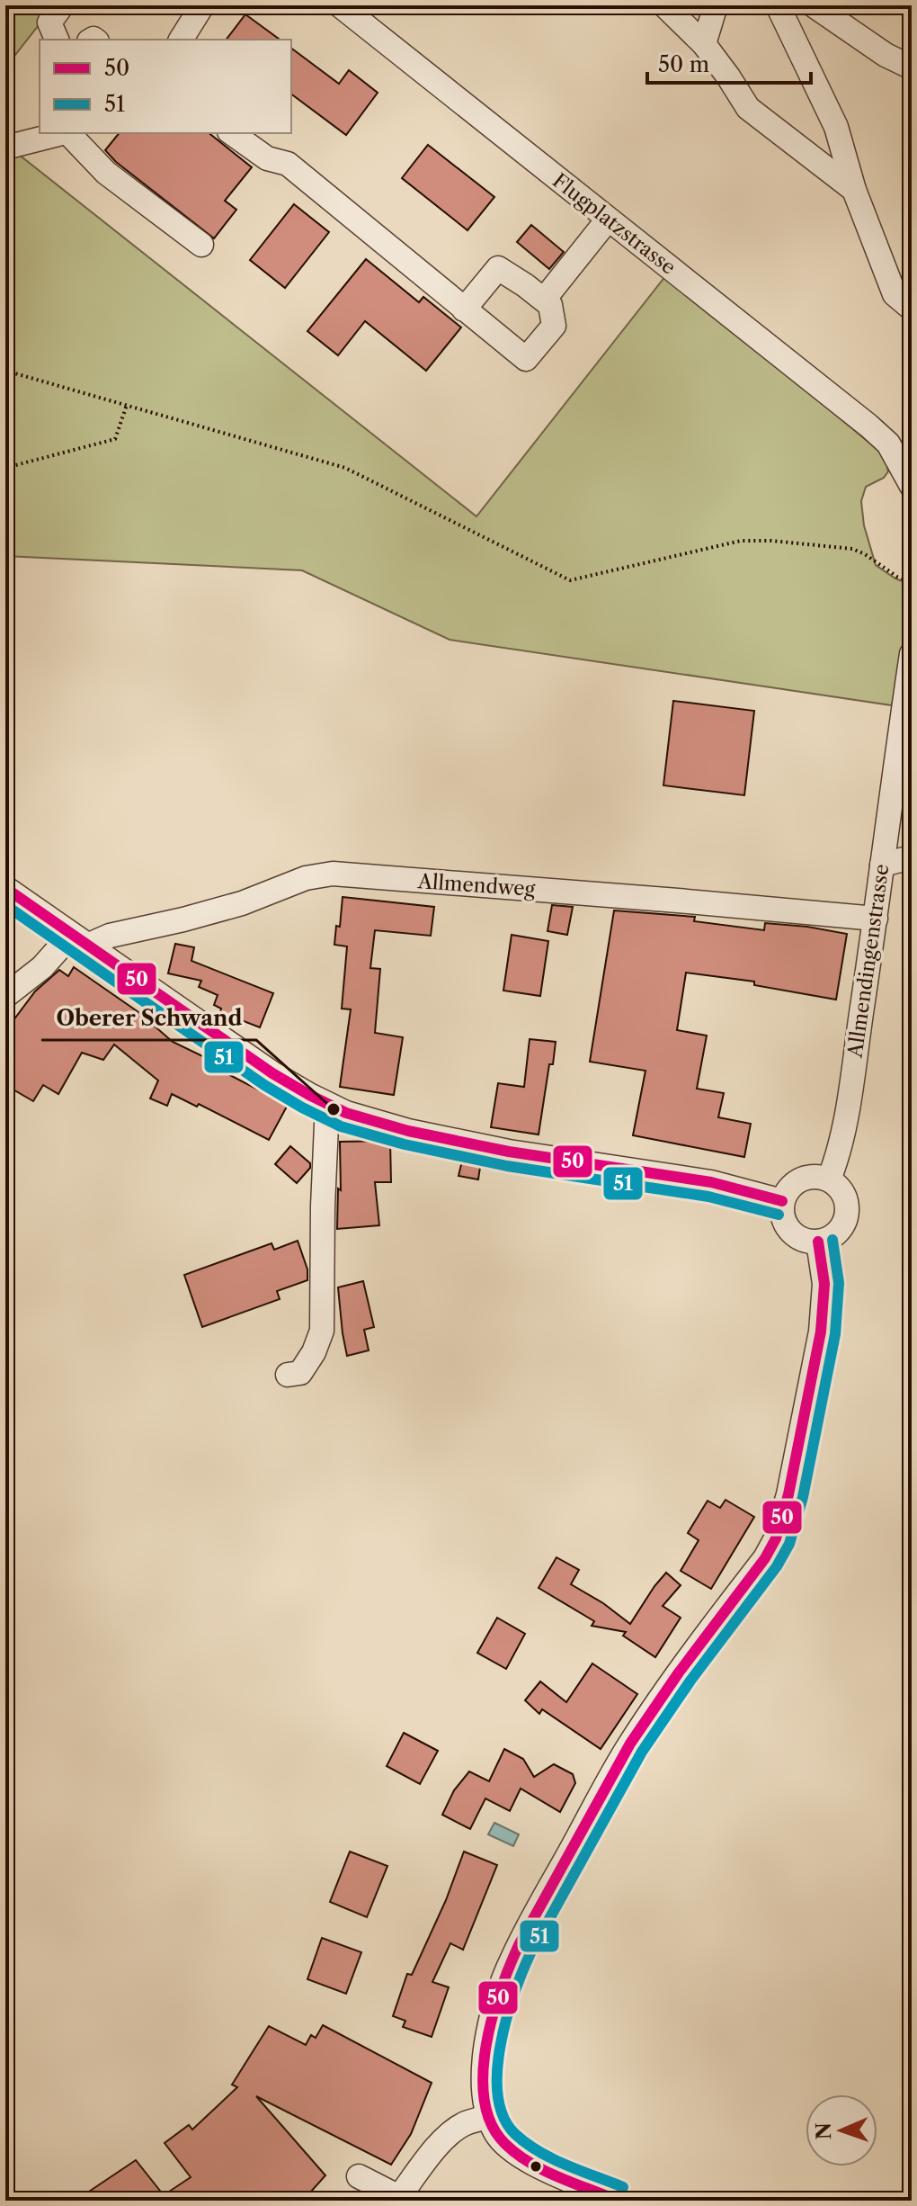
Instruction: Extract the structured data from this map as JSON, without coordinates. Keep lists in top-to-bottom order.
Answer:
{
  "streets": {
    "street": ["Flugplatzstrasse", "Allmendweg", "Allmendingenstrasse"]
  },
  "crossings": [
    ["Allmendweg", "Allmendingenstrasse"]
  ],
  "places": ["Oberer Schwand"],
  "lines": ["transit line 50", "transit line 51"],
  "legend": ["50", "51"],
  "scale_bar": "50 m",
  "north": "left"
}
